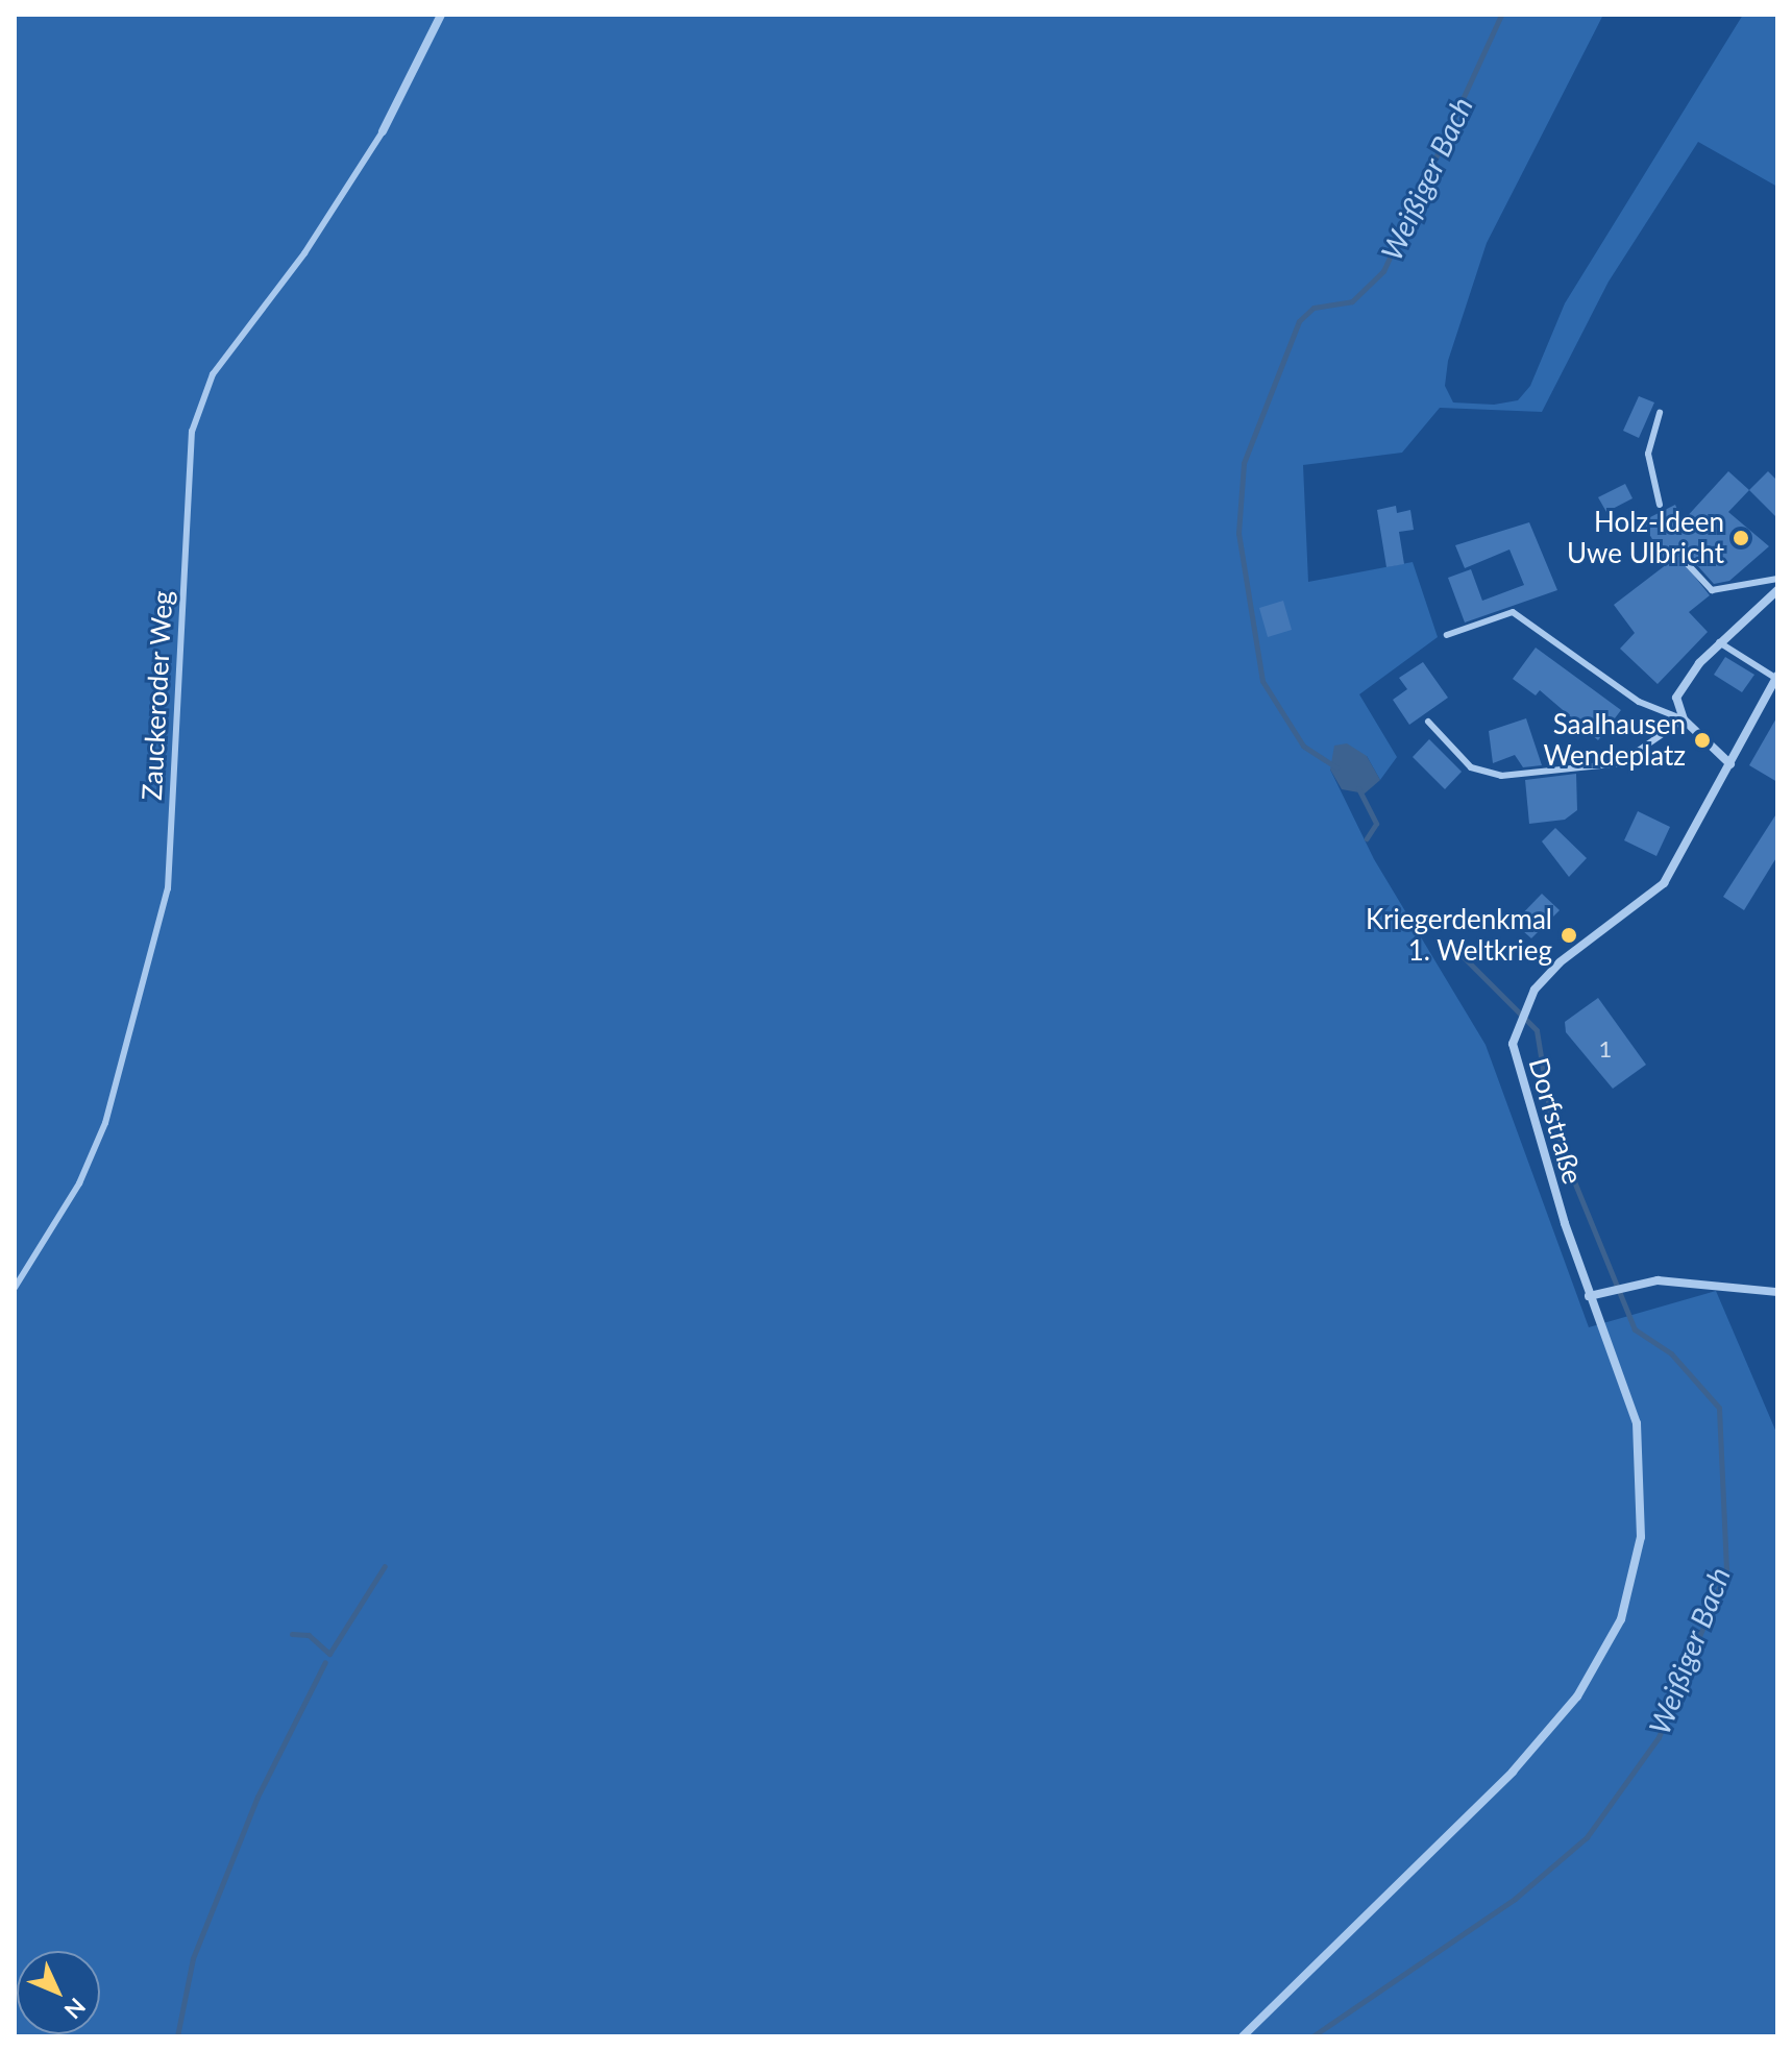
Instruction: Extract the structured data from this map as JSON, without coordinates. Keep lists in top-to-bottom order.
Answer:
{
  "streets": {
    "street": ["Dorfstraße"],
    "lane": ["Zauckeroder Weg"]
  },
  "water": ["Weißiger Bach"],
  "places": ["Holz-Ideen Uwe Ulbricht", "Saalhausen Wendeplatz", "Kriegerdenkmal 1. Weltkrieg"],
  "house_numbers": ["1"],
  "north": "bottom right"
}
